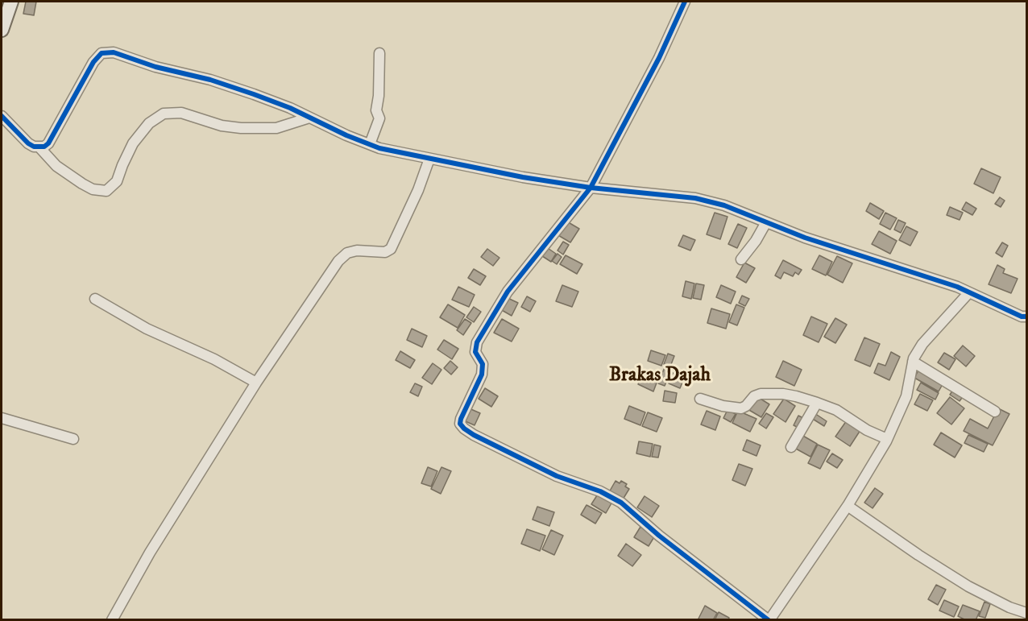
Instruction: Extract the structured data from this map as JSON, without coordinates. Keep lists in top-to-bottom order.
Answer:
{
  "districts": ["Brakas Dajah"]
}
